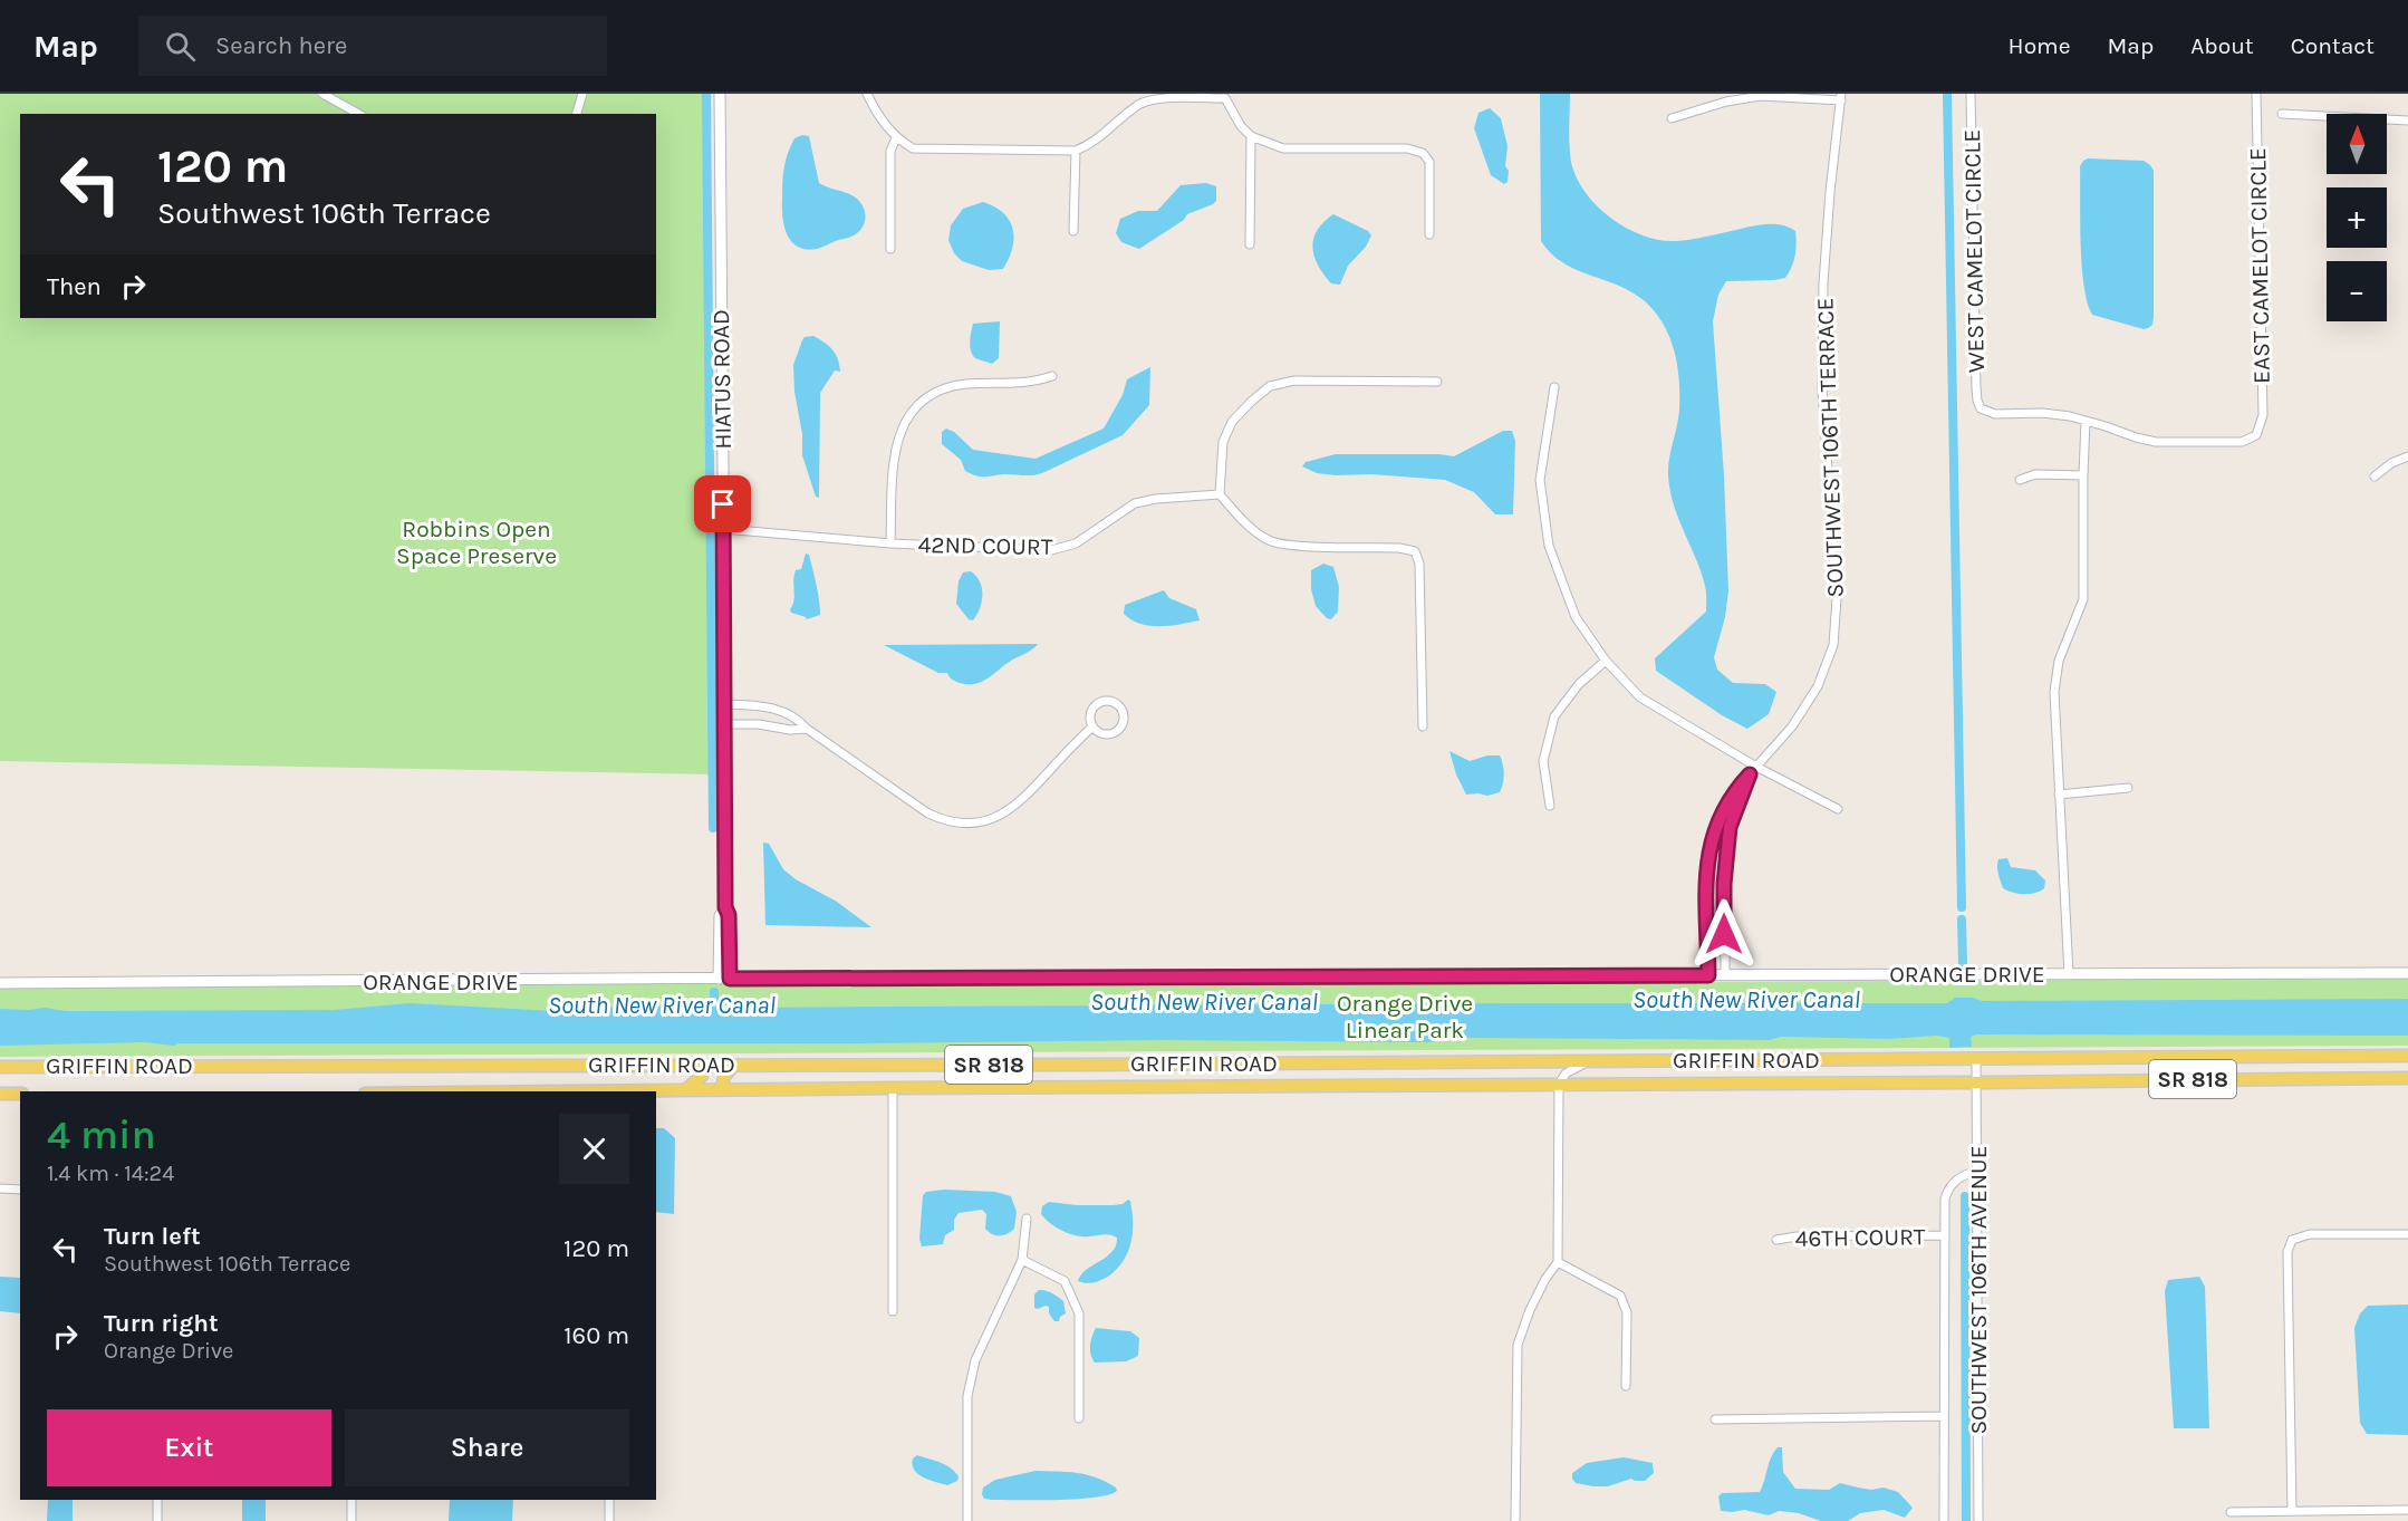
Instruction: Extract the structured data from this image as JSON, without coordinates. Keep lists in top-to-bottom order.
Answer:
{
  "streets": {
    "main road": ["GRIFFIN ROAD", "SR 818"],
    "street": [
      "WEST CAMELOT CIRCLE",
      "EAST CAMELOT CIRCLE",
      "HIATUS ROAD",
      "SOUTHWEST 106TH TERRACE",
      "42ND COURT",
      "ORANGE DRIVE",
      "46TH COURT",
      "SOUTHWEST 106TH AVENUE"
    ]
  },
  "crossings": [
    ["WEST CAMELOT CIRCLE", "EAST CAMELOT CIRCLE"],
    ["HIATUS ROAD", "42ND COURT"],
    ["HIATUS ROAD", "ORANGE DRIVE"],
    ["SOUTHWEST 106TH TERRACE", "ORANGE DRIVE"],
    ["GRIFFIN ROAD", "SOUTHWEST 106TH AVENUE"]
  ],
  "water": ["South New River Canal"],
  "parks": ["Robbins Open Space Preserve", "Orange Drive Linear Park"],
  "north": "top",
  "page": {
    "header": "Map",
    "search": "Search here",
    "nav": [
      "Home",
      "Map",
      "About",
      "Contact"
    ],
    "map_buttons": ["+", "−"],
    "turn": ["120 m", "Southwest 106th Terrace"],
    "then": "Then",
    "heading": ["4 min", "1.4 km · 14:24"],
    "list": [
      {
        "name": "Turn left",
        "note": "Southwest 106th Terrace",
        "value": "120 m"
      },
      {
        "name": "Turn right",
        "note": "Orange Drive",
        "value": "160 m"
      }
    ],
    "buttons": ["Exit", "Share"]
  }
}
